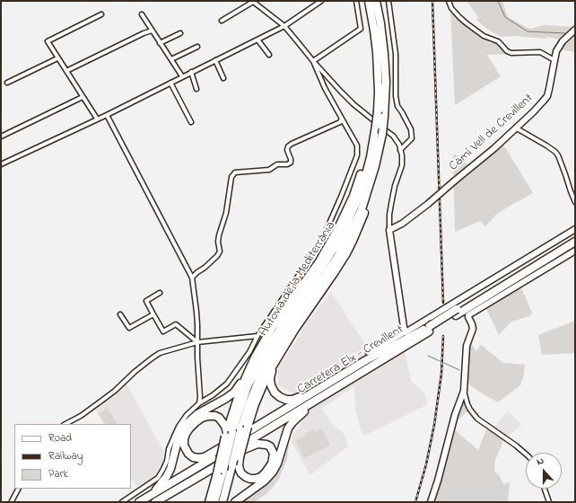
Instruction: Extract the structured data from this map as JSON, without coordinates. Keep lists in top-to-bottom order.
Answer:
{
  "streets": {
    "highway": ["Autovia de la Mediterrània", "Carretera Elx - Crevillent"],
    "street": ["Camí Vell de Crevillent"]
  },
  "legend": ["Road", "Railway", "Park"],
  "north": "top"
}
